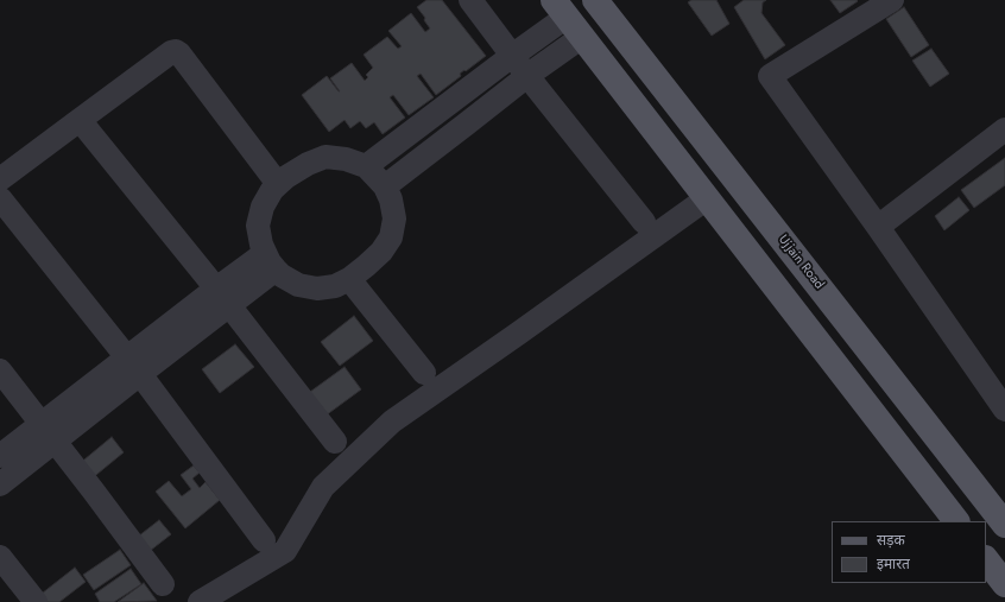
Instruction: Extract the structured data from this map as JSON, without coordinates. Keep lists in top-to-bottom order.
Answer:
{
  "streets": {
    "main road": ["Ujjain Road"]
  },
  "legend": ["सड़क", "इमारत"]
}
